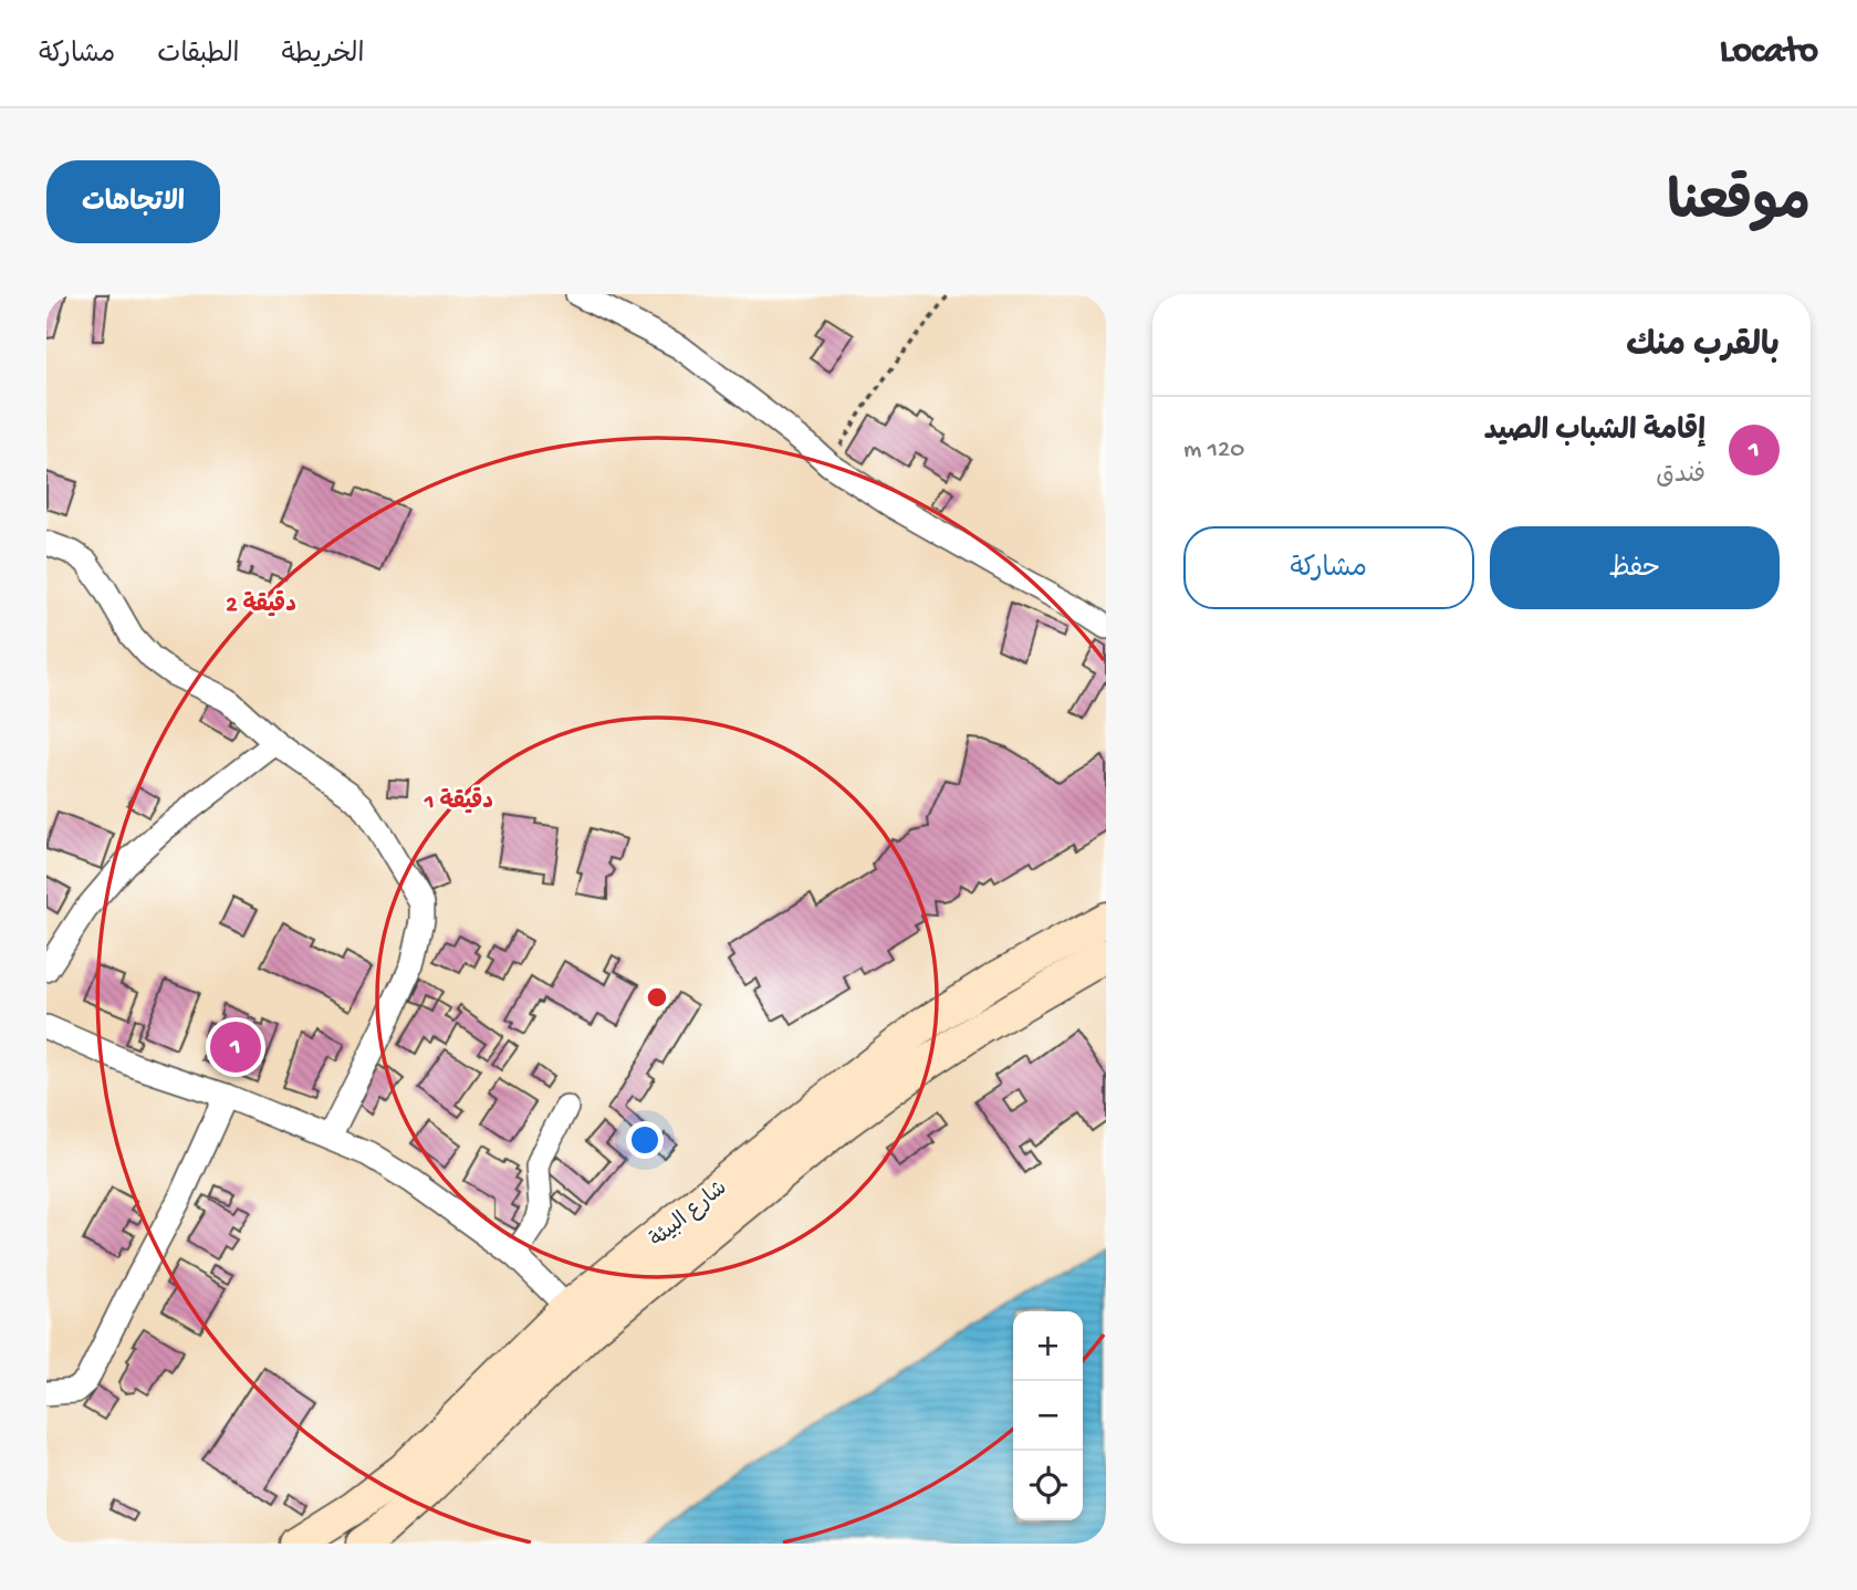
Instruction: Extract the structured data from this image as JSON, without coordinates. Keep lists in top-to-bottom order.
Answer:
{
  "streets": {
    "main road": ["شارع البيئة"]
  },
  "page": {
    "header": "Locato",
    "nav": ["الخريطة", "الطبقات", "مشاركة"],
    "title": "موقعنا",
    "buttons": [
      "الاتجاهات",
      ["حفظ", "مشاركة"]
    ],
    "heading": "بالقرب منك",
    "list": [
      {
        "mark": "1",
        "name": "إقامة الشباب الصيد",
        "note": "فندق",
        "value": "120 m"
      }
    ],
    "pins": "1",
    "map_buttons": ["+", "−"]
  },
  "rings": ["2 دقيقة", "1 دقيقة"]
}
